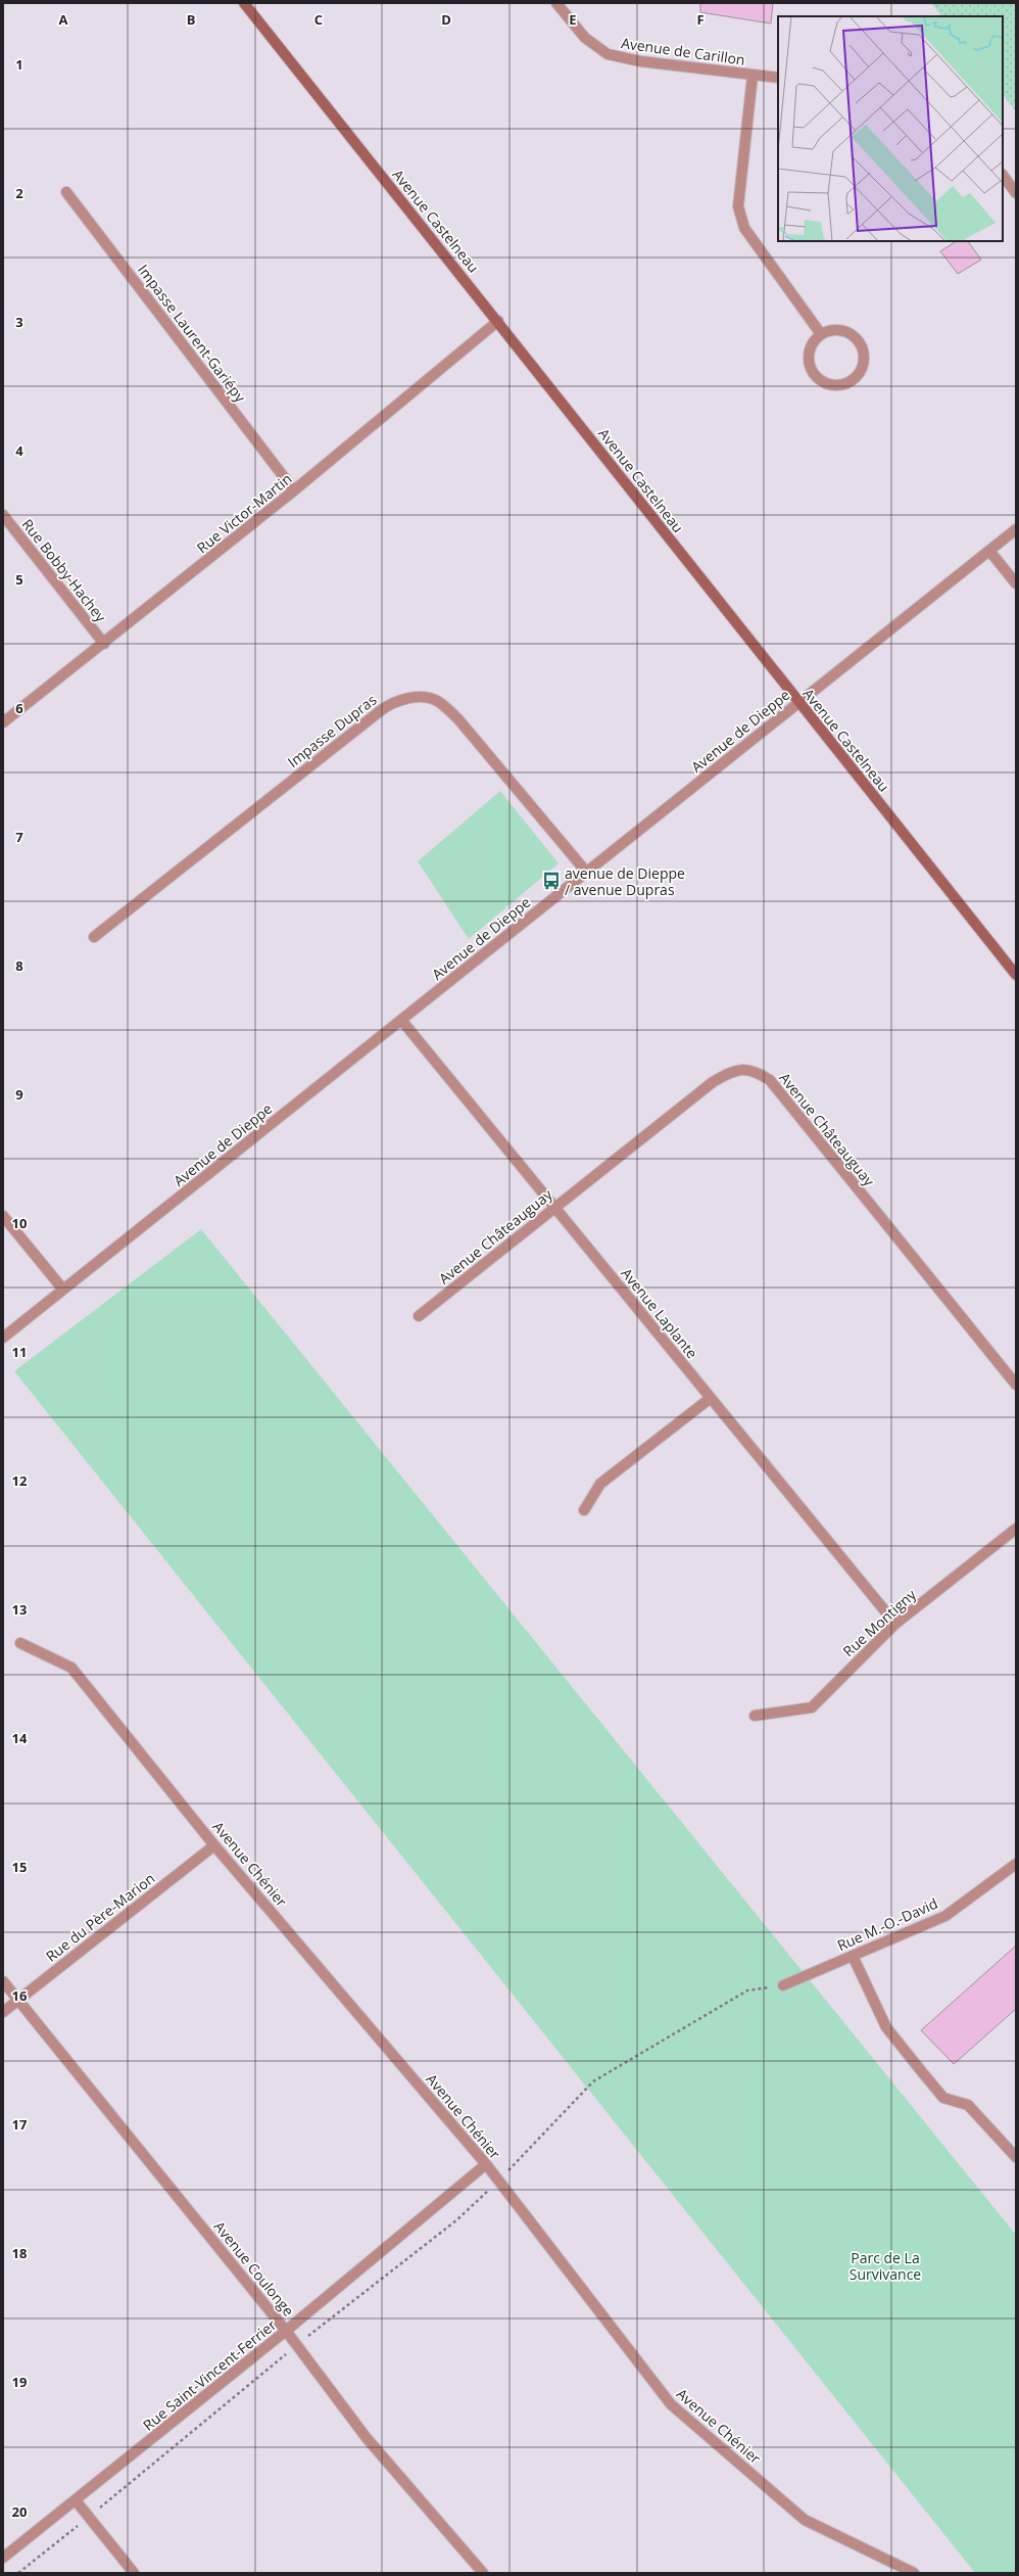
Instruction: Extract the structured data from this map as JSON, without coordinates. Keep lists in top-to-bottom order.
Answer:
{
  "streets": {
    "street": [
      "Avenue de Carillon",
      "Avenue Castelneau",
      "Impasse Laurent-Gariépy",
      "Rue Victor-Martin",
      "Rue Bobby-Hachey",
      "Impasse Dupras",
      "Avenue de Dieppe",
      "Avenue Châteauguay",
      "Avenue Laplante",
      "Rue Montigny",
      "Avenue Chénier",
      "Rue du Père-Marion",
      "Rue M.-O.-David",
      "Avenue Coulonge",
      "Rue Saint-Vincent-Ferrier"
    ]
  },
  "crossings": [
    ["Avenue Castelneau", "Rue Victor-Martin"],
    ["Avenue Castelneau", "Avenue de Dieppe"],
    ["Impasse Laurent-Gariépy", "Rue Victor-Martin"],
    ["Rue Victor-Martin", "Rue Bobby-Hachey"],
    ["Impasse Dupras", "Avenue de Dieppe"],
    ["Avenue de Dieppe", "Avenue Laplante"],
    ["Avenue Châteauguay", "Avenue Laplante"],
    ["Avenue Laplante", "Rue Montigny"],
    ["Avenue Chénier", "Rue du Père-Marion"],
    ["Avenue Chénier", "Rue Saint-Vincent-Ferrier"],
    ["Rue du Père-Marion", "Avenue Coulonge"],
    ["Avenue Coulonge", "Rue Saint-Vincent-Ferrier"]
  ],
  "parks": ["Parc de La Survivance"],
  "places": {
    "bus stop": ["avenue de Dieppe / avenue Dupras"]
  },
  "grid": {
    "columns": [
      "A",
      "B",
      "C",
      "D",
      "E",
      "F"
    ],
    "rows": [
      "1",
      "2",
      "3",
      "4",
      "5",
      "6",
      "7",
      "8",
      "9",
      "10",
      "11",
      "12",
      "13",
      "14",
      "15",
      "16",
      "17",
      "18",
      "19",
      "20"
    ]
  }
}
